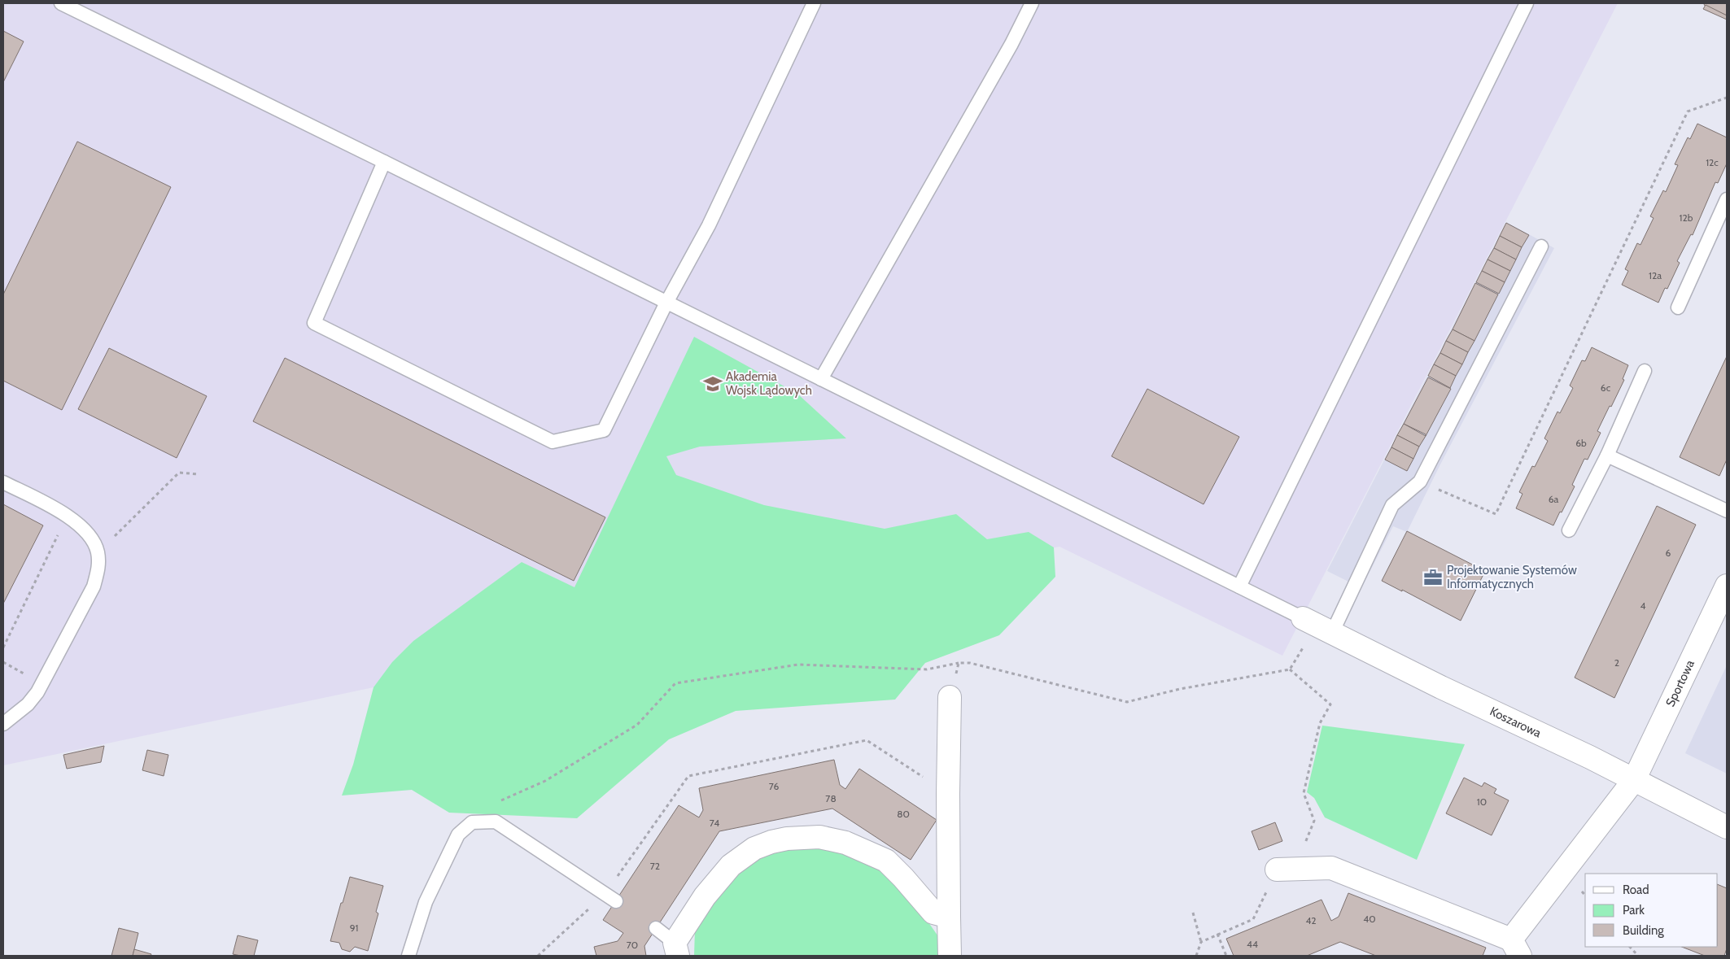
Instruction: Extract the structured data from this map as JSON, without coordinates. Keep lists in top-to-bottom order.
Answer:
{
  "streets": {
    "street": ["Sportowa", "Koszarowa"]
  },
  "crossings": [
    ["Sportowa", "Koszarowa"]
  ],
  "places": {
    "school or university": ["Akademia Wojsk Lądowych"],
    "office": ["Projektowanie Systemów Informatycznych"]
  },
  "house_numbers": [
    "12c",
    "12b",
    "12a",
    "6c",
    "6b",
    "6a",
    "6",
    "4",
    "2",
    "76",
    "78",
    "10",
    "80",
    "74",
    "72",
    "40",
    "42",
    "91",
    "44",
    "70"
  ],
  "legend": ["Road", "Park", "Building"]
}
